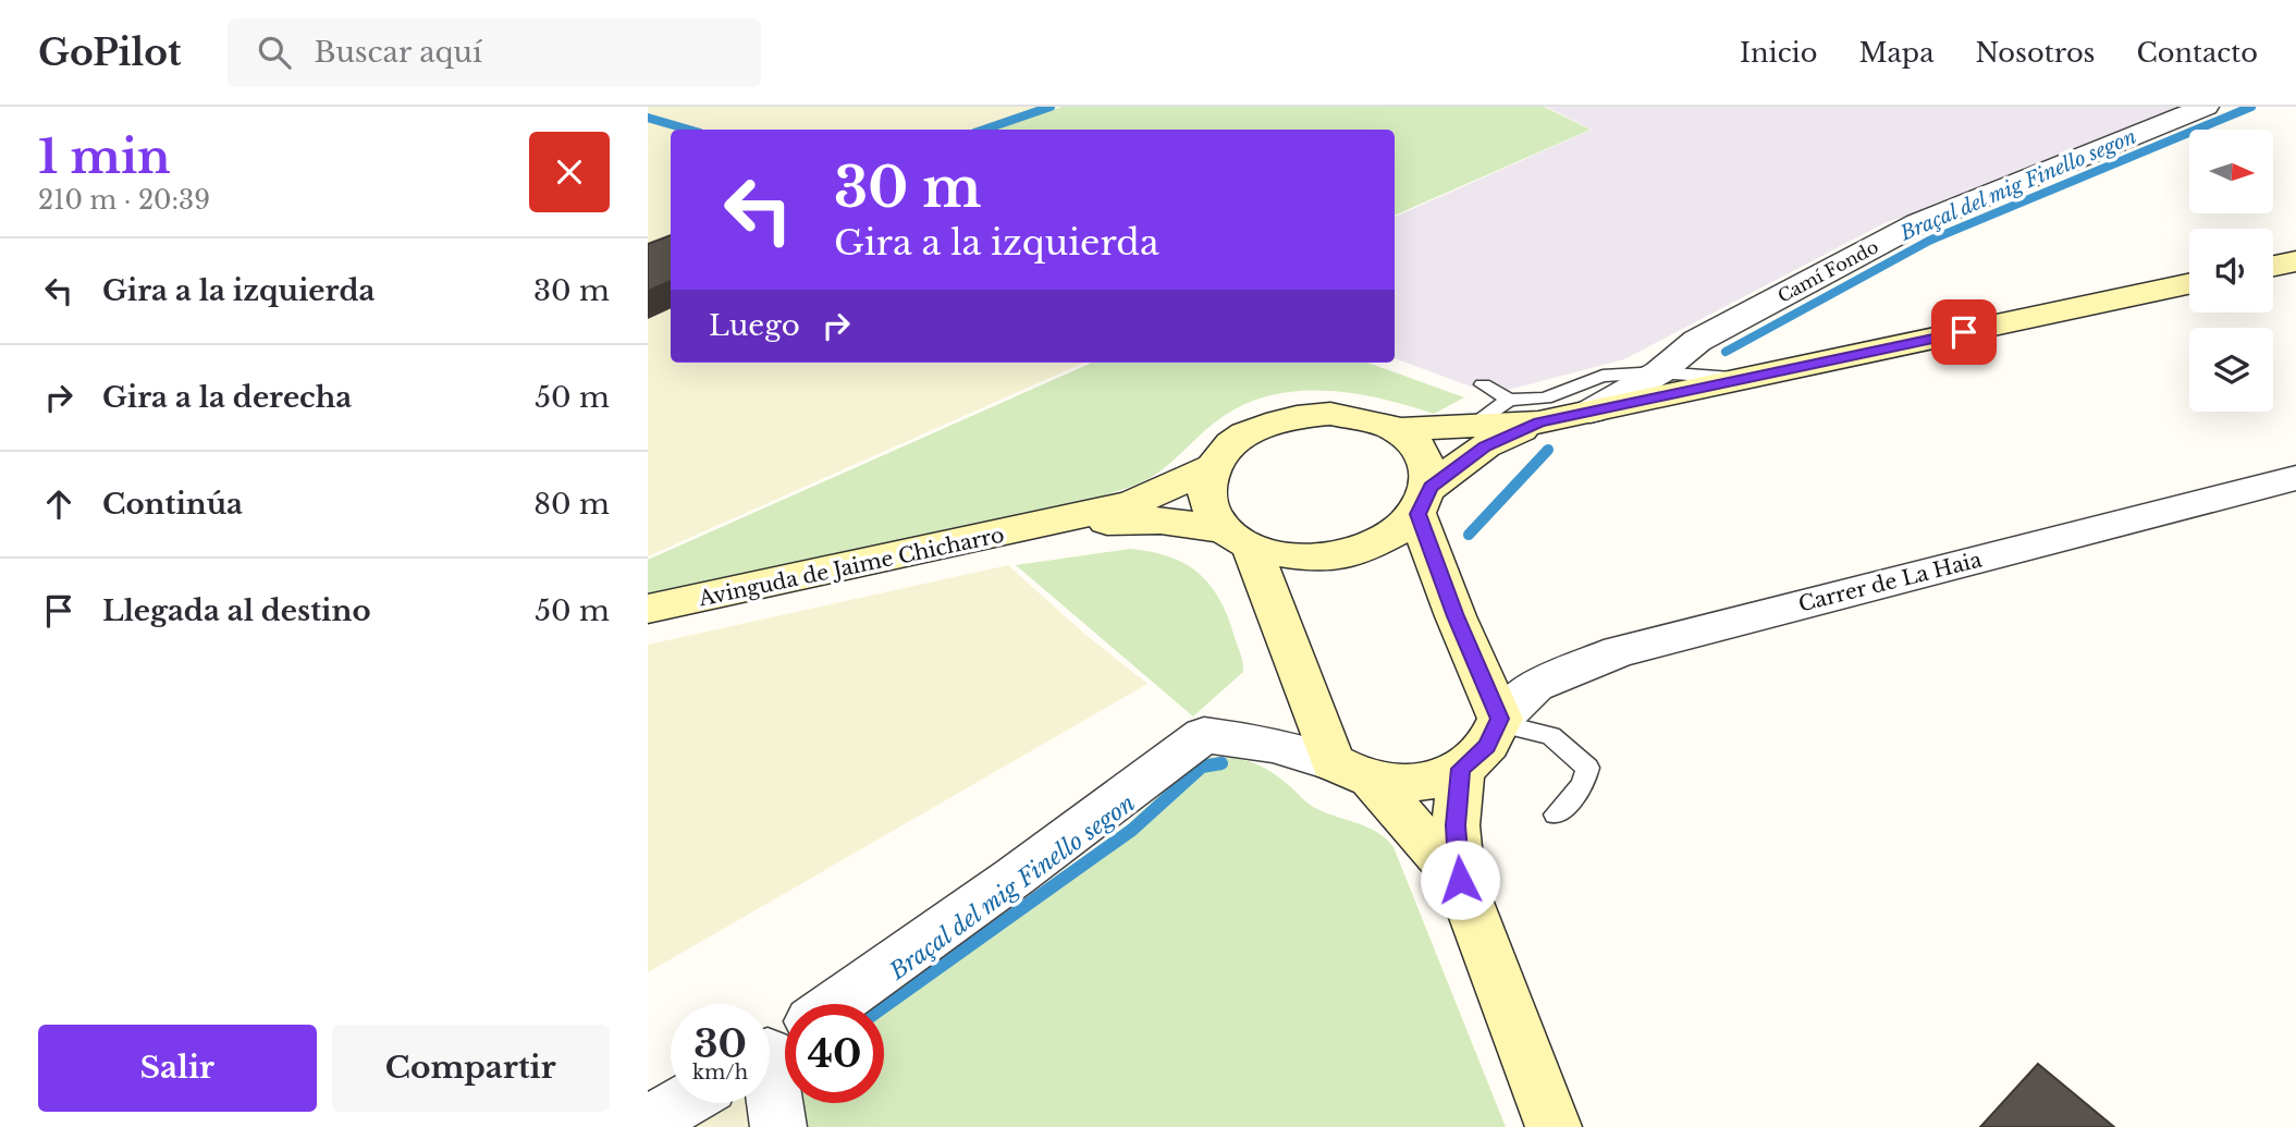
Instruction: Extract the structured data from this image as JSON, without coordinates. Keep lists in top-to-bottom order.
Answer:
{
  "streets": {
    "street": ["Camí Fondo", "Avinguda de Jaime Chicharro", "Carrer de La Haia"]
  },
  "water": ["Braçal del mig Finello segon"],
  "north": "right",
  "page": {
    "header": "GoPilot",
    "search": "Buscar aquí",
    "nav": [
      "Inicio",
      "Mapa",
      "Nosotros",
      "Contacto"
    ],
    "heading": ["1 min", "210 m · 20:39"],
    "turn": ["30 m", "Gira a la izquierda"],
    "list": [
      {
        "name": "Gira a la izquierda",
        "value": "30 m"
      },
      {
        "name": "Gira a la derecha",
        "value": "50 m"
      },
      {
        "name": "Continúa",
        "value": "80 m"
      },
      {
        "name": "Llegada al destino",
        "value": "50 m"
      }
    ],
    "then": "Luego",
    "speed": "30 km/h",
    "limit": "40",
    "buttons": ["Salir", "Compartir"]
  }
}
